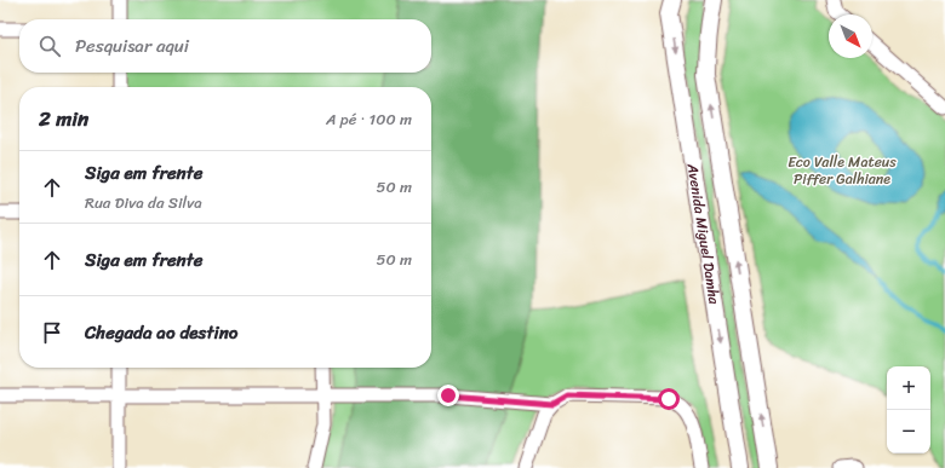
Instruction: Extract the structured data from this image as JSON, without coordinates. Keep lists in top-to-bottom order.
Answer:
{
  "streets": {
    "street": ["Avenida Miguel Damha"]
  },
  "parks": ["Eco Valle Mateus Piffer Galhiane"],
  "north": "bottom right",
  "page": {
    "search": "Pesquisar aqui",
    "heading": ["2 min", "A pé · 100 m"],
    "list": [
      ["Siga em frente", "Rua Diva da Silva", "50 m"],
      ["Siga em frente", "50 m"],
      "Chegada ao destino"
    ],
    "map_buttons": ["+", "−"]
  }
}
